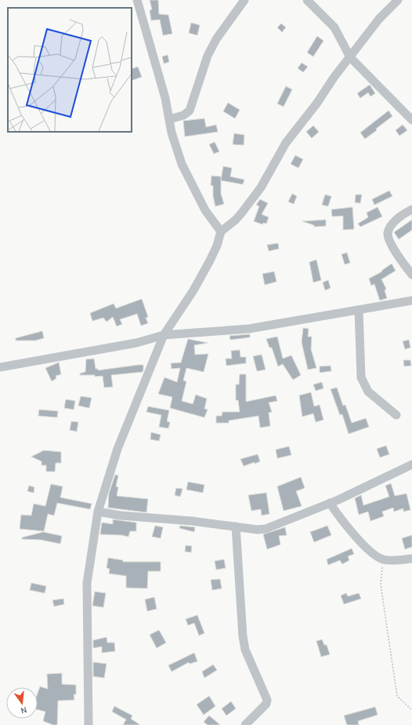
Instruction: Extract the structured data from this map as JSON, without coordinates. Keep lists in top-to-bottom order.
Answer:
{
  "north": "bottom"
}
